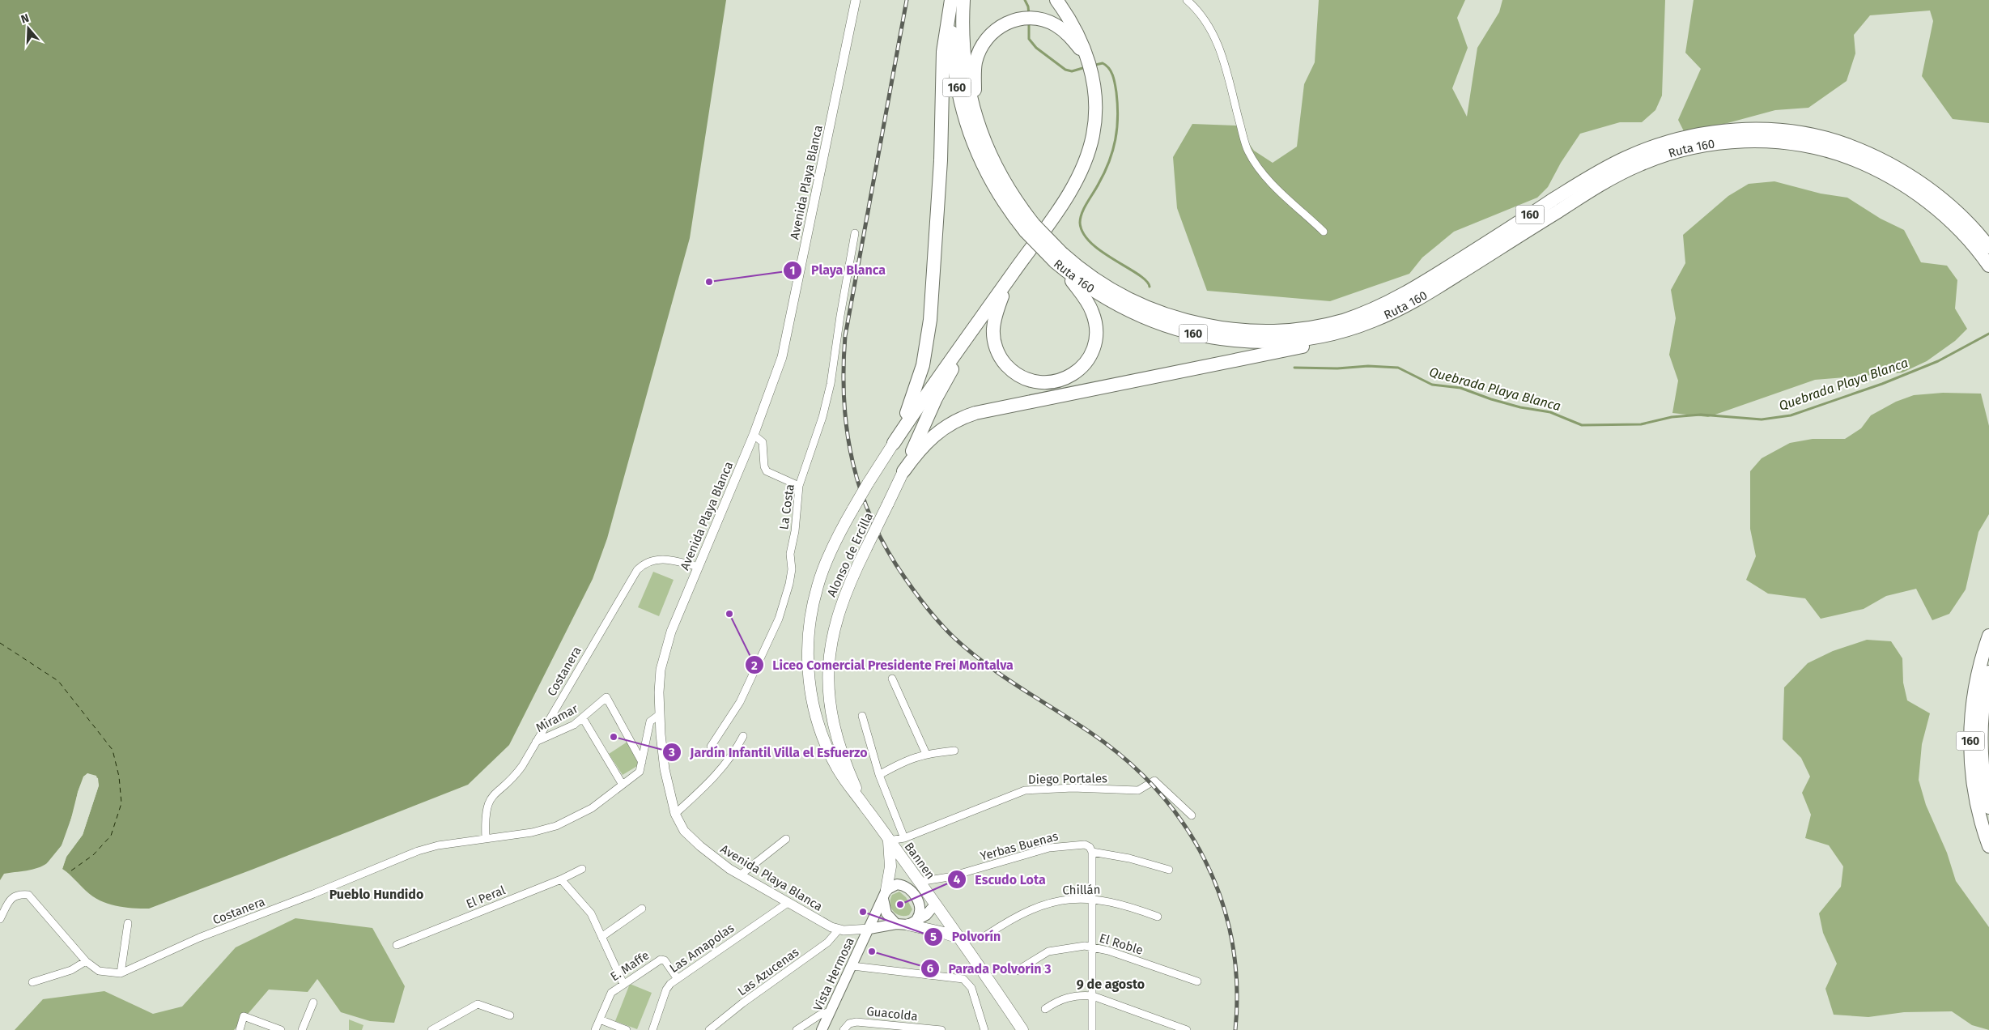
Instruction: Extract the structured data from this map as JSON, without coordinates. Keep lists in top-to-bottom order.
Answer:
{
  "streets": {
    "highway": ["160", "Ruta 160"],
    "main road": ["Alonso de Ercilla", "Bannen", "Vista Hermosa"],
    "street": [
      "Avenida Playa Blanca",
      "La Costa",
      "Costanera",
      "Miramar",
      "Diego Portales",
      "Yerbas Buenas",
      "Chillán",
      "El Peral",
      "El Roble",
      "Las Amapolas",
      "E. Maffe",
      "Las Azucenas",
      "Guacolda"
    ]
  },
  "crossings": [
    ["Avenida Playa Blanca", "Costanera"],
    ["Avenida Playa Blanca", "Las Amapolas"],
    ["Avenida Playa Blanca", "Las Azucenas"],
    ["Avenida Playa Blanca", "Vista Hermosa"],
    ["Alonso de Ercilla", "Bannen"],
    ["Costanera", "Miramar"],
    ["Diego Portales", "Bannen"],
    ["Yerbas Buenas", "Bannen"],
    ["Las Amapolas", "E. Maffe"]
  ],
  "districts": ["Pueblo Hundido", "9 de agosto"],
  "water": ["Quebrada Playa Blanca"],
  "places": [
    "Playa Blanca",
    "Liceo Comercial Presidente Frei Montalva",
    "Jardín Infantil Villa el Esfuerzo",
    "Escudo Lota",
    "Polvorín",
    "Parada Polvorin 3"
  ],
  "north": "top"
}
